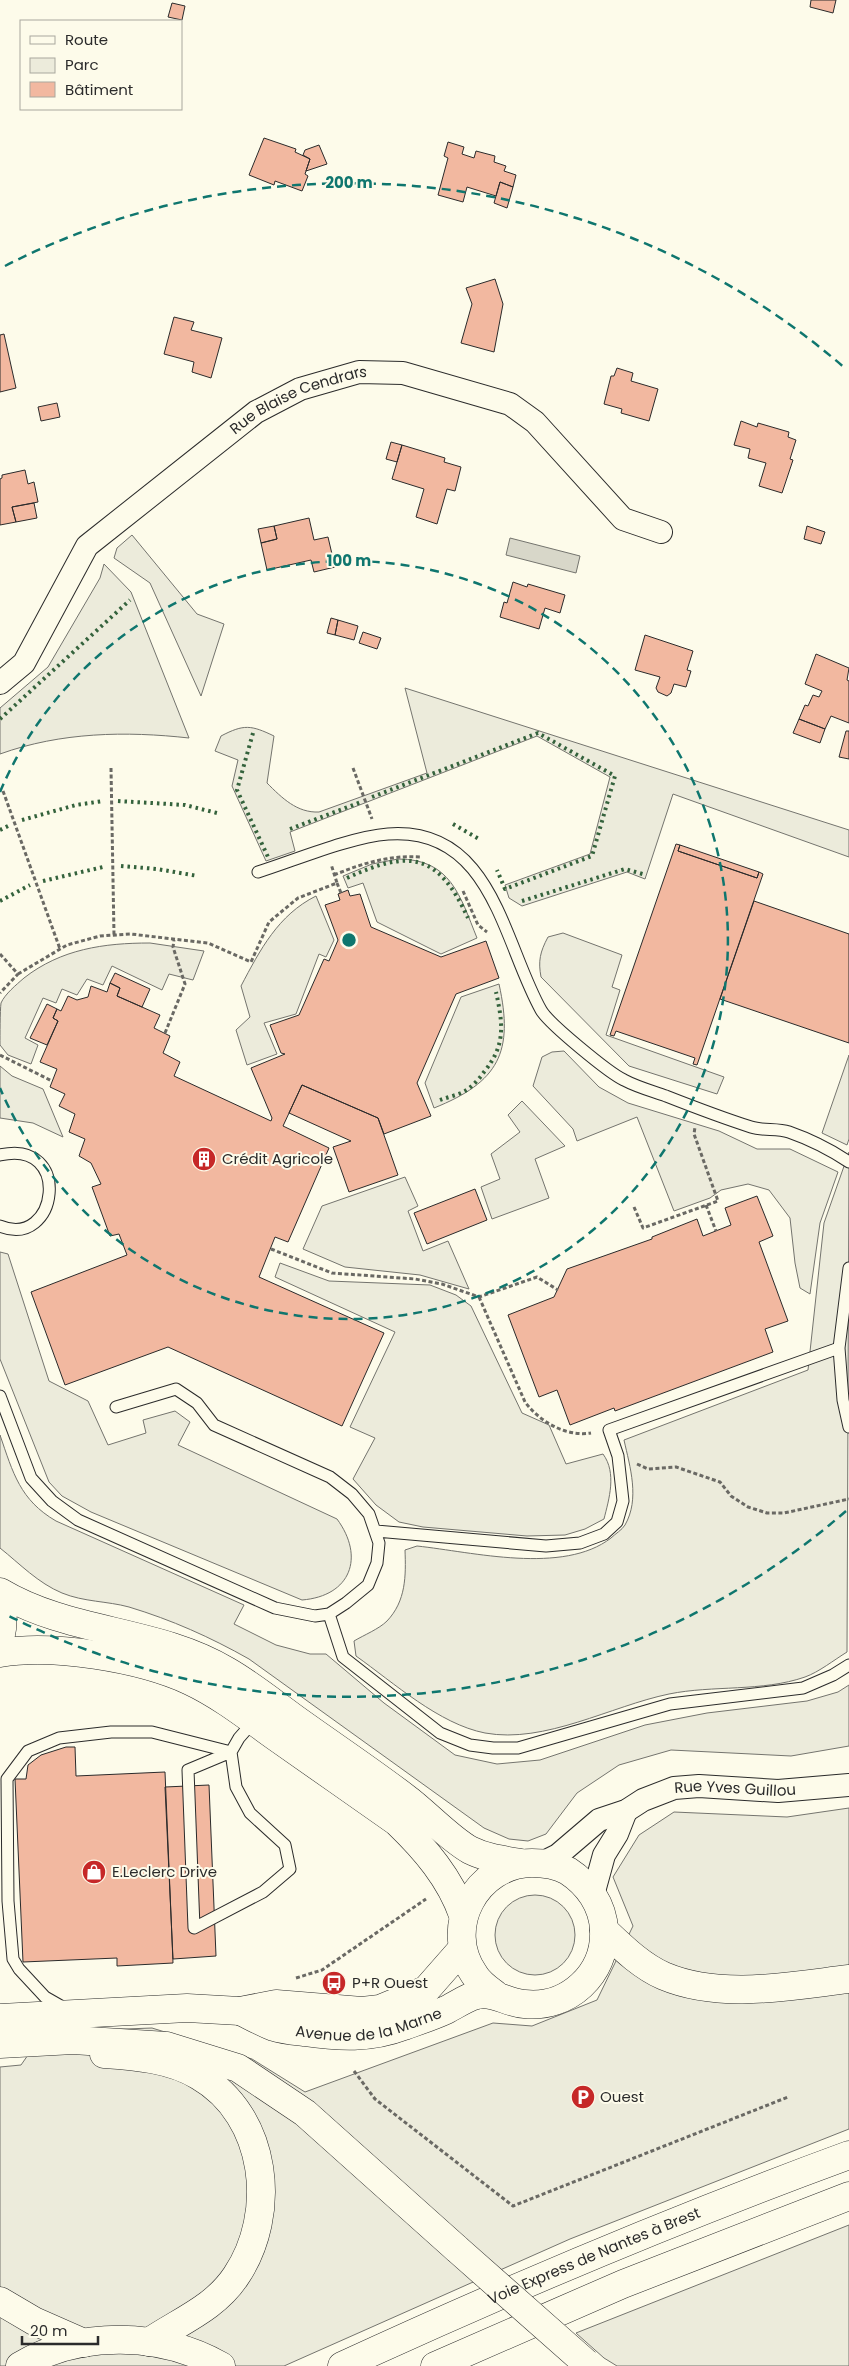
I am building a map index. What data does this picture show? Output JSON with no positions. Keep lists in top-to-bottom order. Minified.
{"streets":{"main road":["Avenue de la Marne","Voie Express de Nantes à Brest"],"street":["Rue Blaise Cendrars","Rue Yves Guillou"]},"crossings":[["Rue Yves Guillou","Avenue de la Marne"]],"places":{"building":["Crédit Agricole"],"shop":["E.Leclerc Drive"],"bus stop":["P+R Ouest"],"parking":["Ouest"]},"legend":["Route","Parc","Bâtiment"],"scale_bar":"20 m","rings":["200 m","100 m"]}
